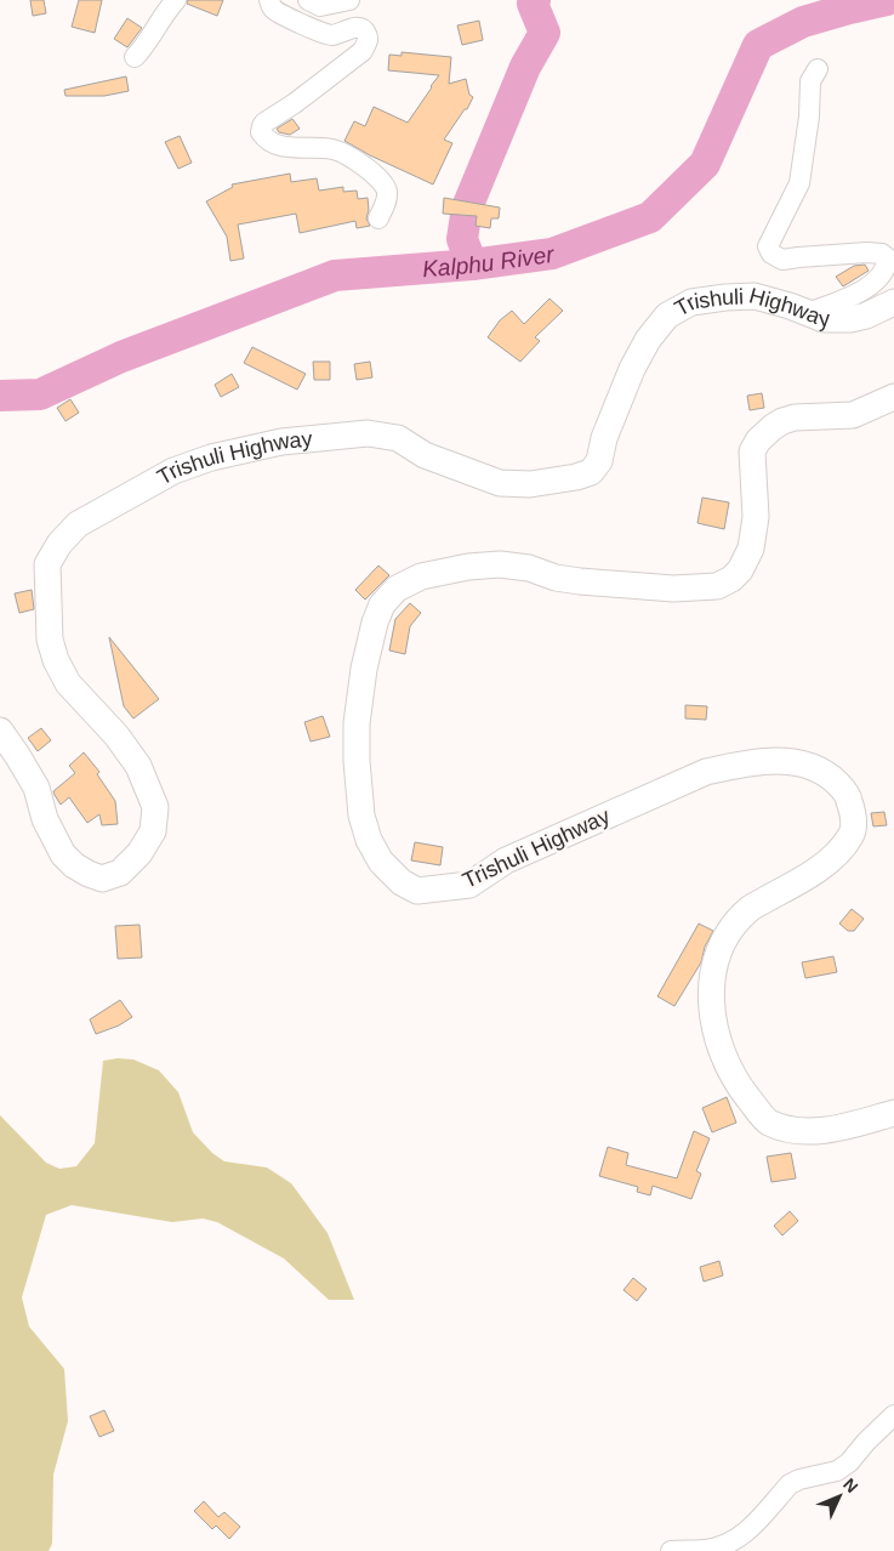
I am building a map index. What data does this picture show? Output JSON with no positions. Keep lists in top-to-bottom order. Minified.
{"streets":{"street":["Trishuli Highway"]},"water":["Kalphu River"],"north":"top right"}
